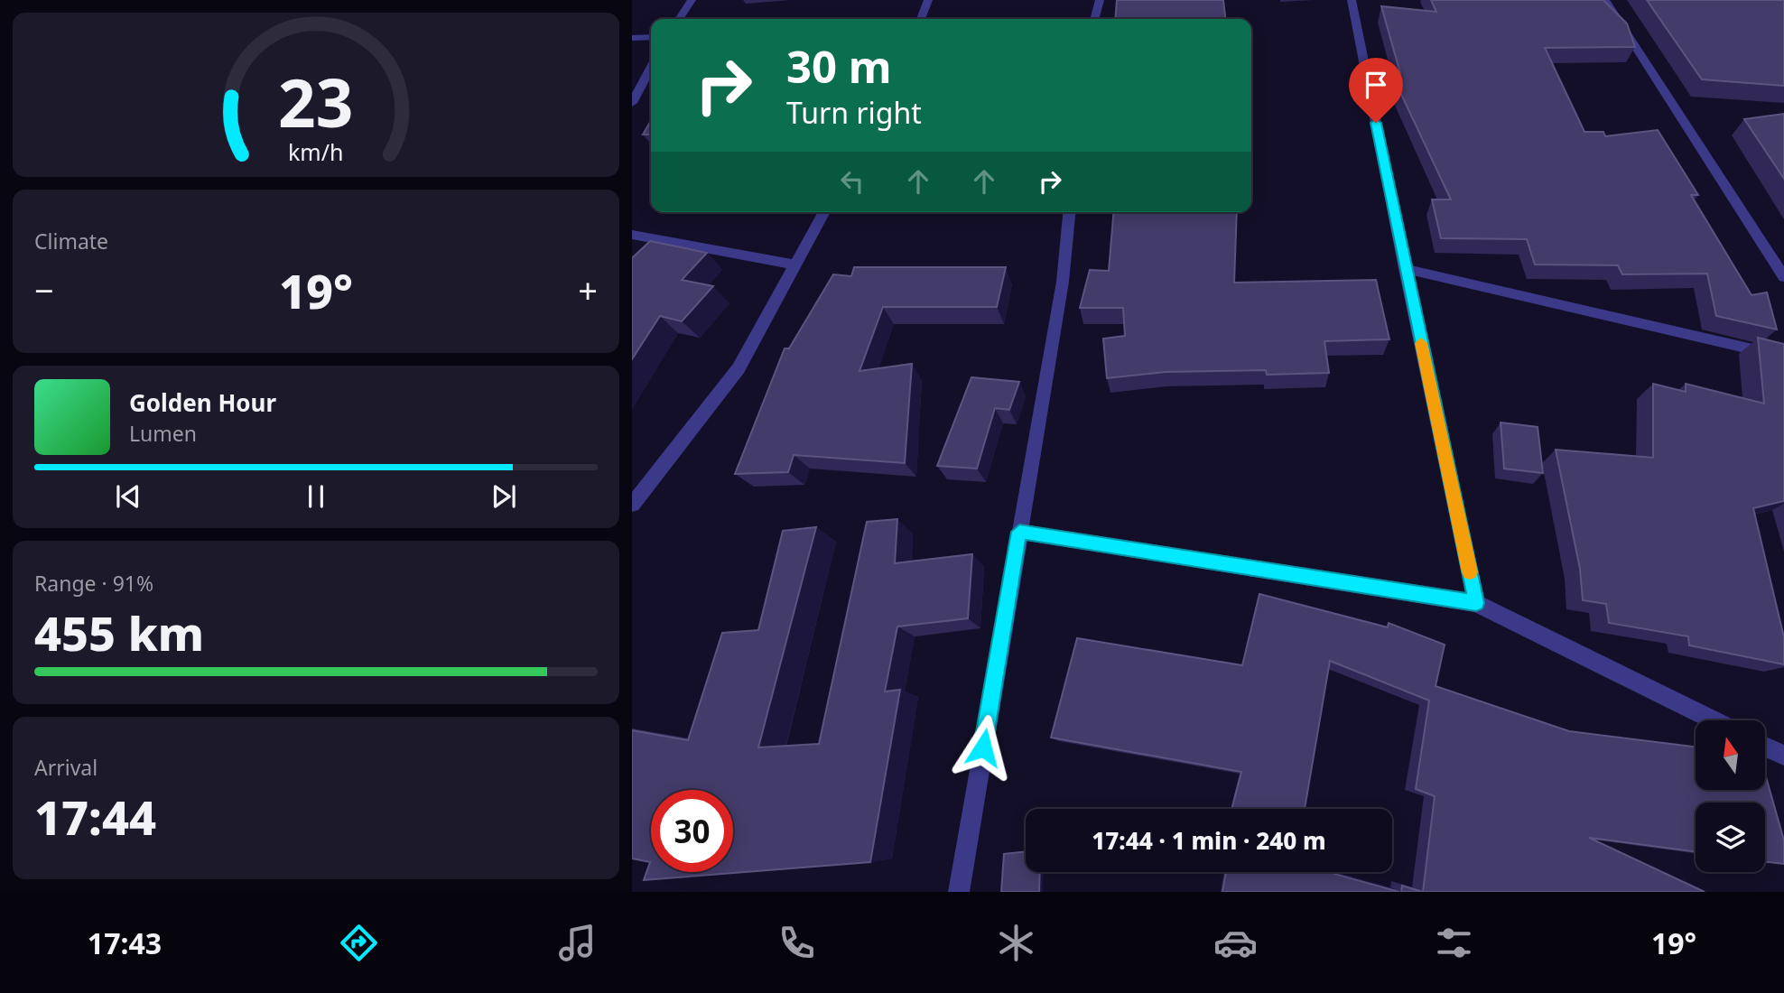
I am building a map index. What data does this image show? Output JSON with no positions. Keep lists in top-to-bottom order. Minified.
{"north":"top","page":{"turn":["30 m","Turn right"],"tile":["Climate",["Range · 91%","455 km"],["Arrival","17:44"]],"heat":["−","19°","+"],"song":["Golden Hour","Lumen"],"limit":"30","trip":"17:44 · 1 min · 240 m","tabs":["17:43","19°"],"gauge":["23","km/h"]}}
